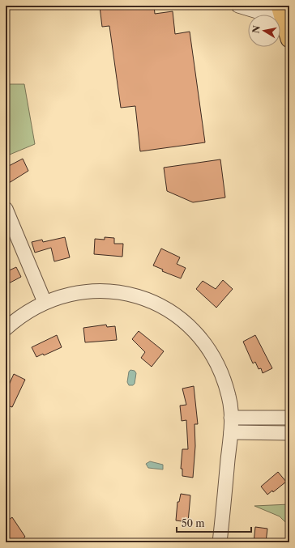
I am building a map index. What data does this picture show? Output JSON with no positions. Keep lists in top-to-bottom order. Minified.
{"scale_bar":"50 m","north":"left"}
